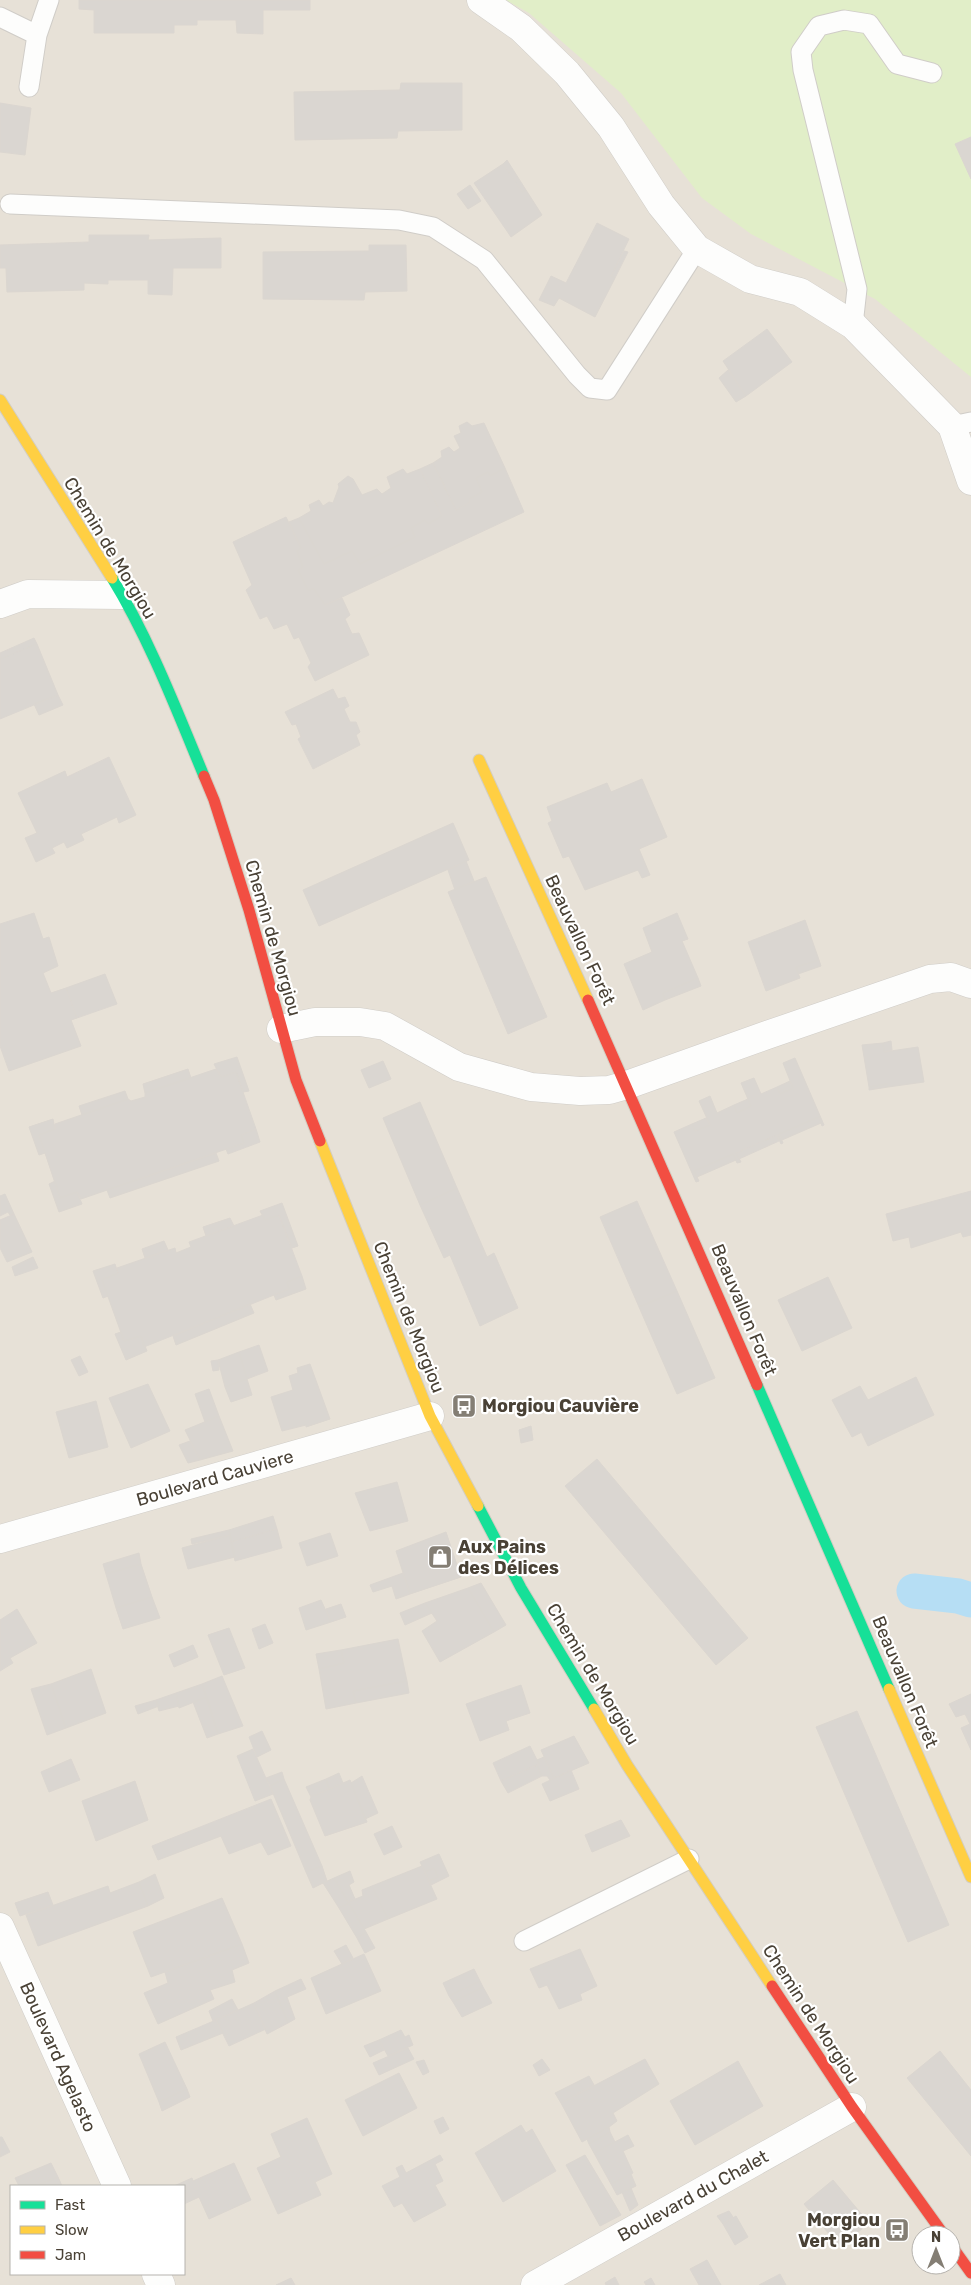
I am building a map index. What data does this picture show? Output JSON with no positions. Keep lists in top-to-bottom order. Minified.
{"streets":{"street":["Chemin de Morgiou","Beauvallon Forêt","Boulevard Cauviere","Boulevard Agelasto","Boulevard du Chalet"]},"crossings":[["Chemin de Morgiou","Boulevard Cauviere"],["Chemin de Morgiou","Boulevard du Chalet"]],"places":{"bus stop":["Morgiou Cauvière","Morgiou Vert Plan"],"shop":["Aux Pains des Délices"]},"legend":["Fast","Slow","Jam"],"north":"top"}
